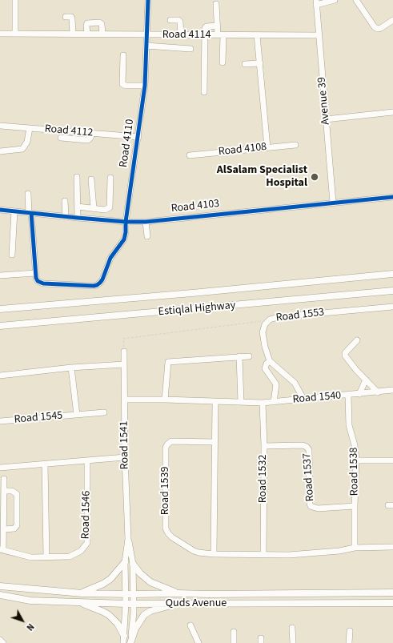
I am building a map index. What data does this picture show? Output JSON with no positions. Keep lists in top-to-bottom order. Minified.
{"streets":{"main road":["Estiqlal Highway","Quds Avenue"],"street":["Road 4114","Avenue 39","Road 4112","Road 4110","Road 4108","Road 4103","Road 1553","Road 1540","Road 1545","Road 1541","Road 1538","Road 1537","Road 1532","Road 1539","Road 1546"]},"crossings":[["Road 4114","Avenue 39"],["Road 4114","Road 4110"],["Avenue 39","Road 4103"],["Road 4112","Road 4110"],["Road 4110","Road 4103"],["Road 1540","Road 1541"],["Road 1540","Road 1538"],["Road 1540","Road 1532"],["Road 1541","Quds Avenue"],["Road 1538","Road 1537"],["Road 1538","Road 1539"],["Road 1537","Road 1532"],["Road 1532","Road 1539"]],"places":["AlSalam Specialist Hospital"],"north":"bottom right"}
